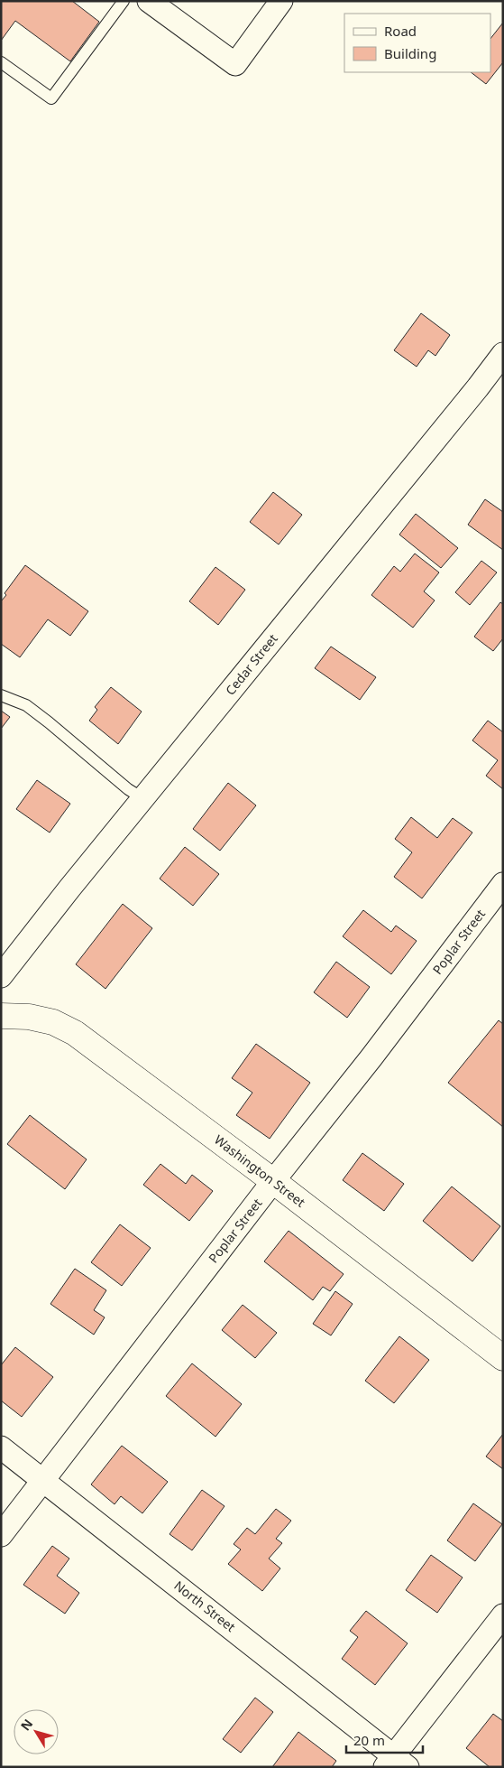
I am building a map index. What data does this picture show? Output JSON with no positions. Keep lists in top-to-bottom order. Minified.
{"streets":{"street":["Cedar Street","Poplar Street","Washington Street","North Street"]},"crossings":[["Poplar Street","Washington Street"],["Poplar Street","North Street"]],"legend":["Road","Building"],"scale_bar":"20 m","north":"top left"}
